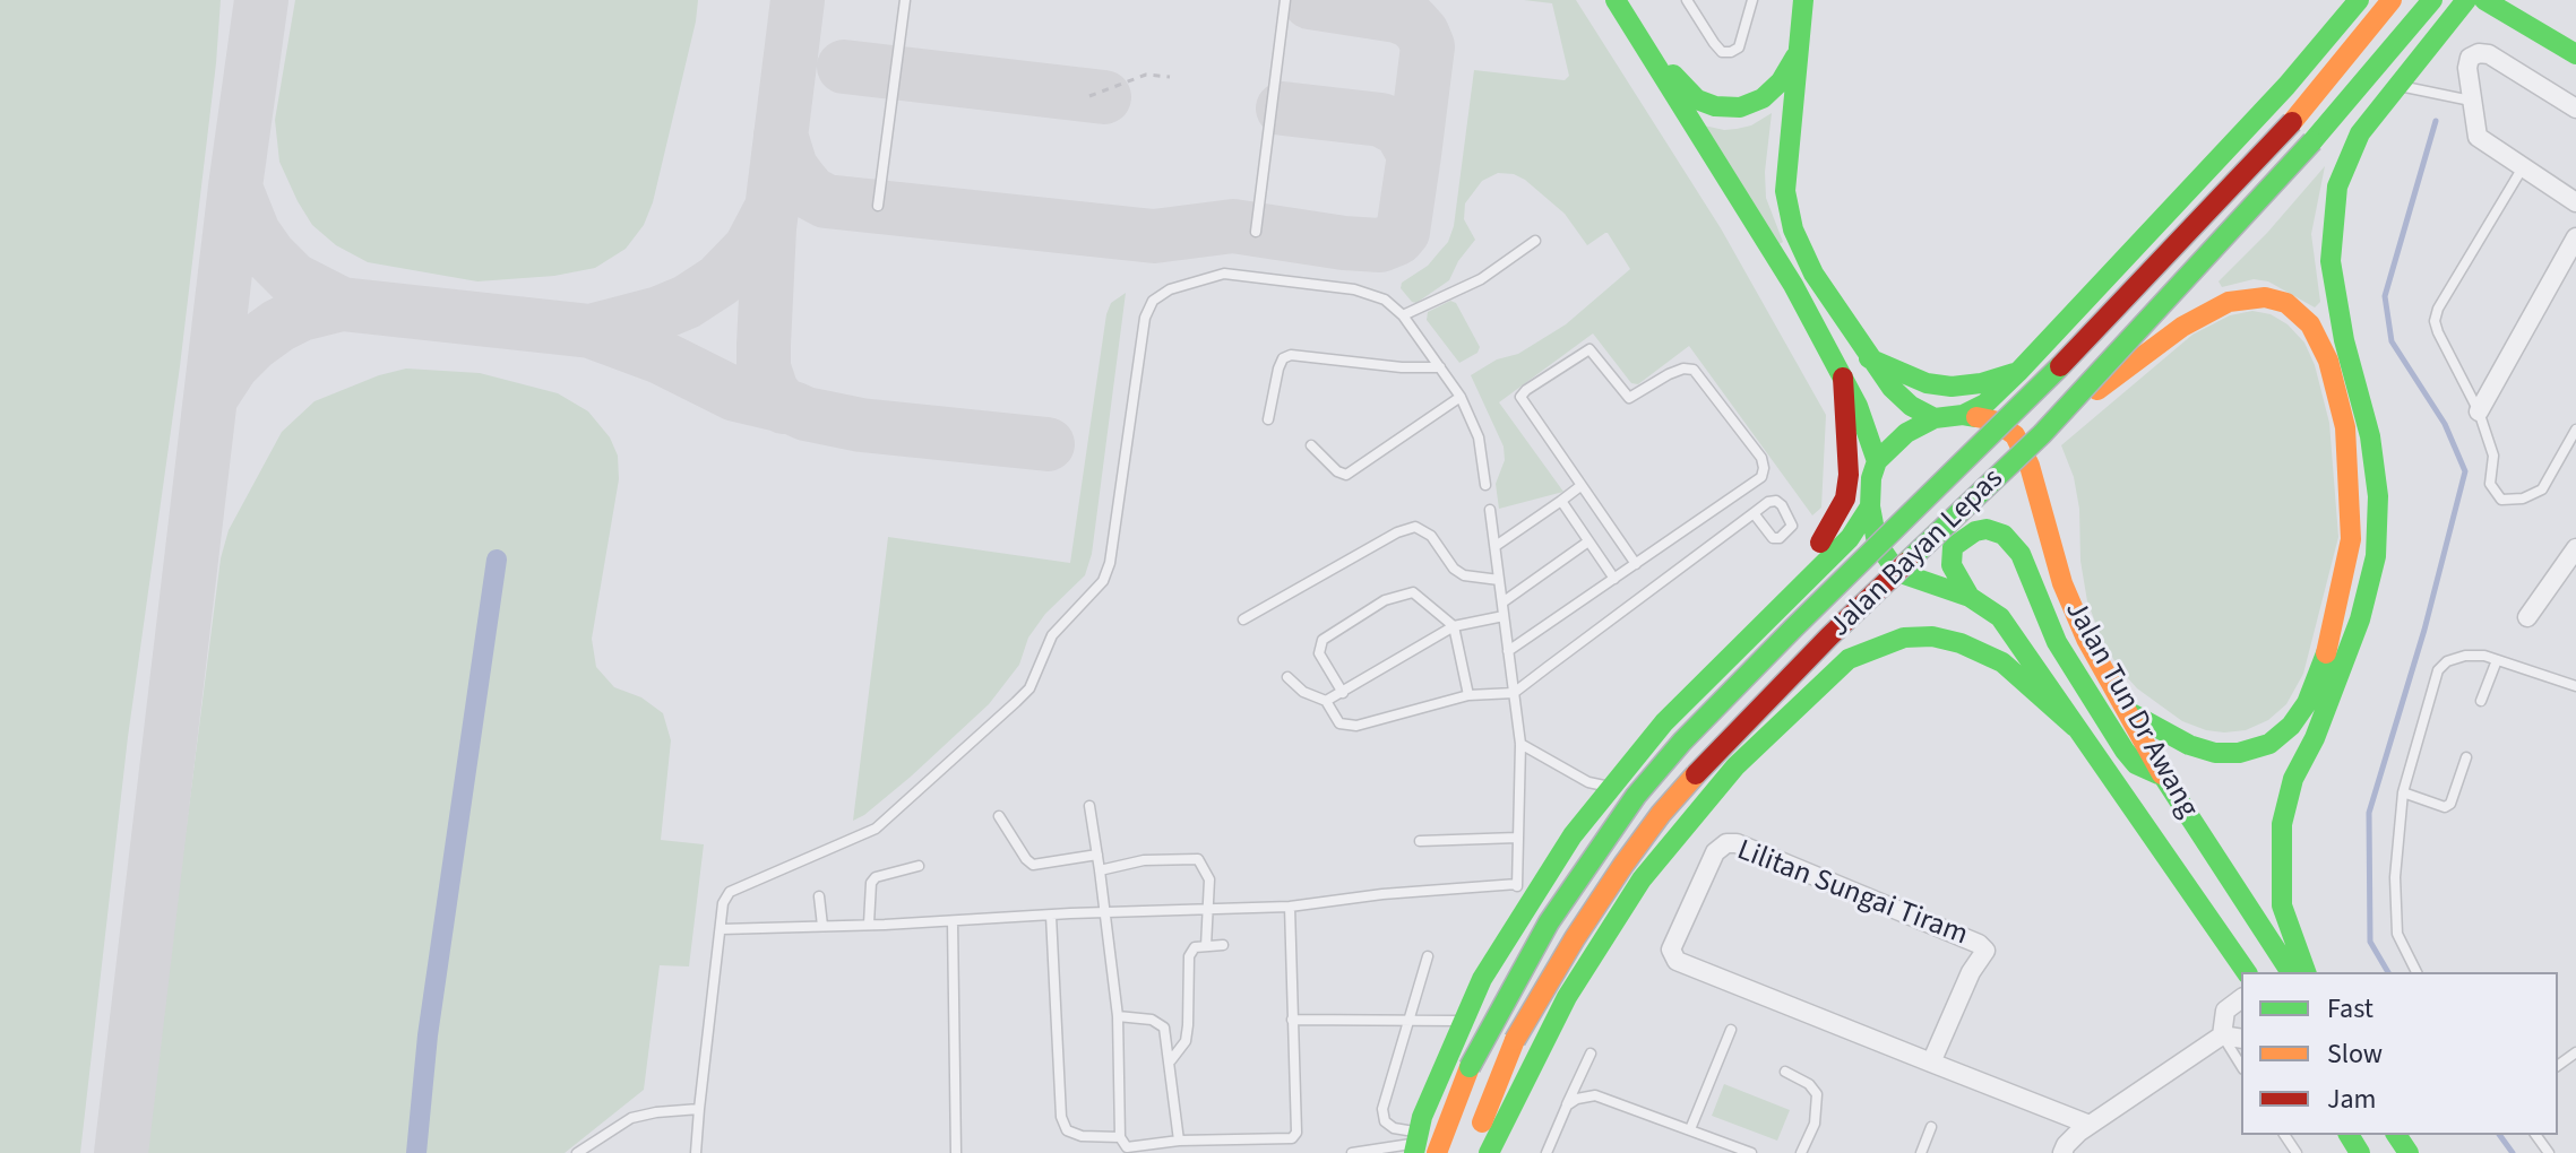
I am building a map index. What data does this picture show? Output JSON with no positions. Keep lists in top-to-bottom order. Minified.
{"streets":{"main road":["Jalan Bayan Lepas","Jalan Tun Dr Awang"],"street":["Lilitan Sungai Tiram"]},"legend":["Fast","Slow","Jam"]}
